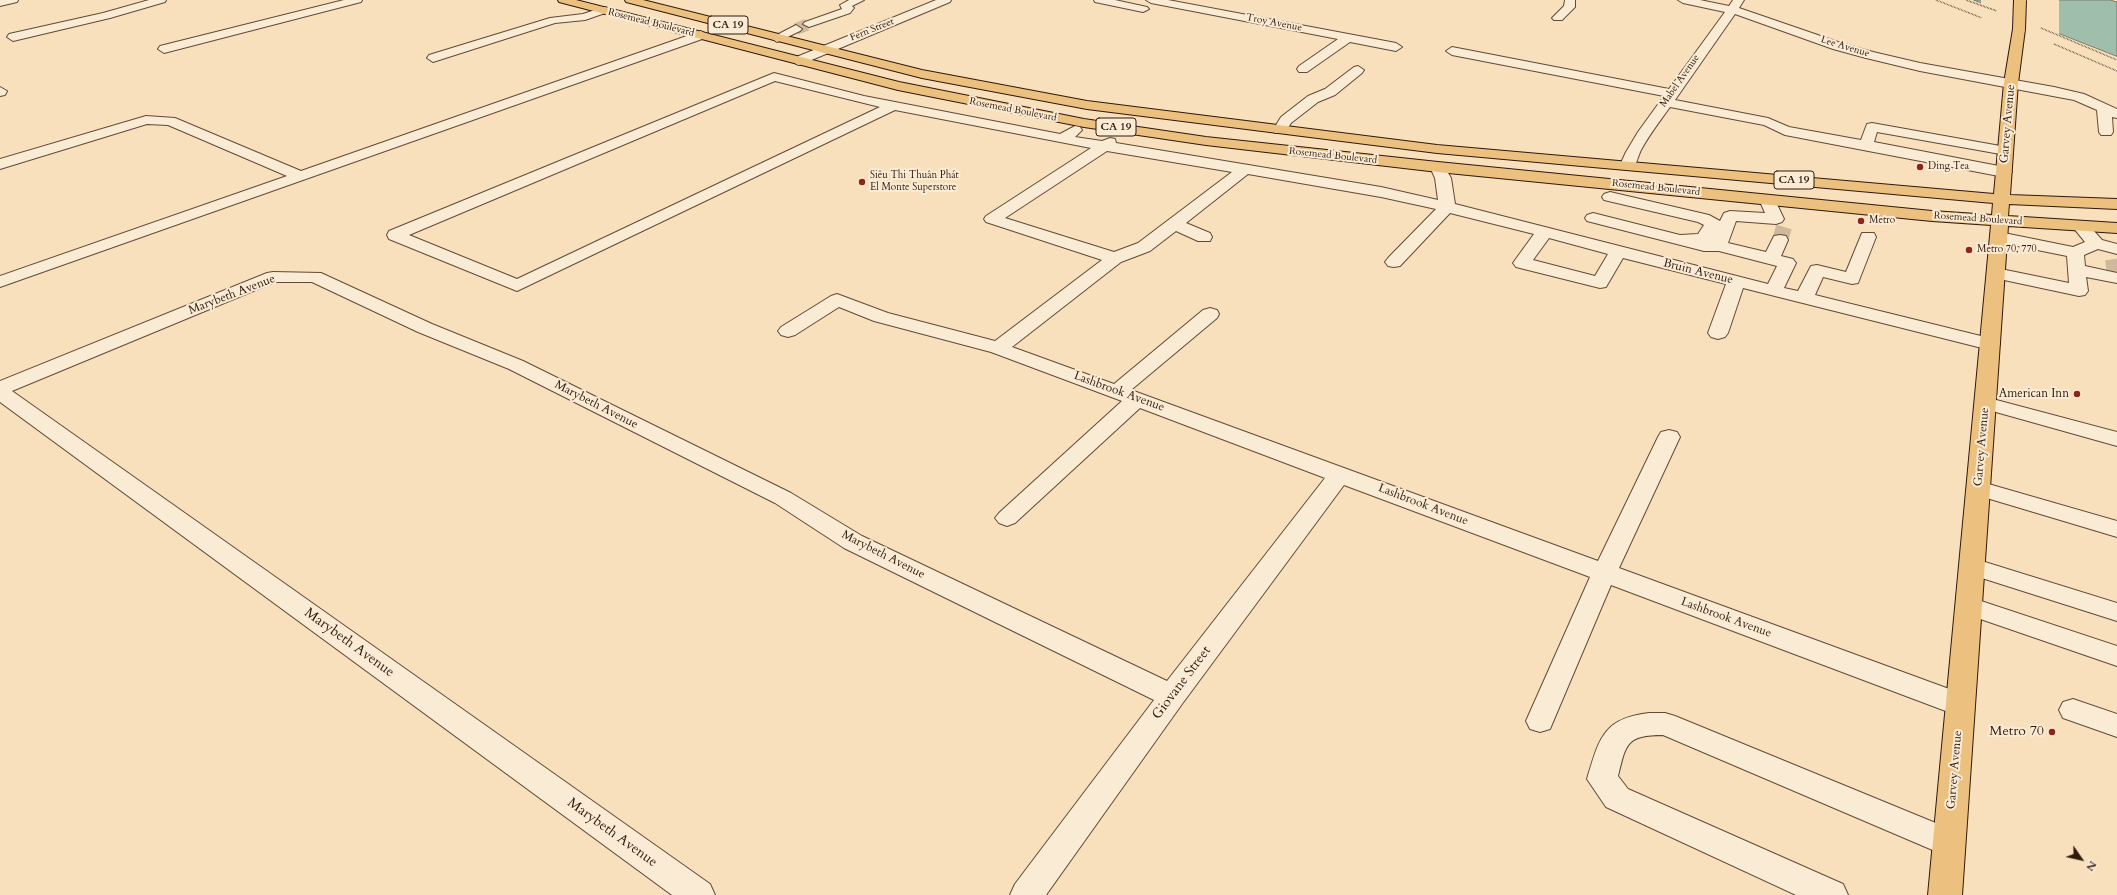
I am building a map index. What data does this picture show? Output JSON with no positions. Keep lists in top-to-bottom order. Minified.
{"streets":{"main road":["Rosemead Boulevard","CA 19","Garvey Avenue"],"street":["Troy Avenue","Fern Street","Lee Avenue","Mabel Avenue","Bruin Avenue","Marybeth Avenue","Lashbrook Avenue","Giovane Street"]},"crossings":[["Rosemead Boulevard","Fern Street"],["Rosemead Boulevard","Mabel Avenue"],["Rosemead Boulevard","Garvey Avenue"],["Lee Avenue","Mabel Avenue"],["Lee Avenue","Garvey Avenue"],["Garvey Avenue","Bruin Avenue"],["Garvey Avenue","Lashbrook Avenue"],["Marybeth Avenue","Giovane Street"],["Lashbrook Avenue","Giovane Street"]],"places":["Ding Tea","Siêu Thi Thuân Phát El Monte Superstore","Metro","Metro 70, 770","American Inn","Metro 70"],"north":"bottom right"}
